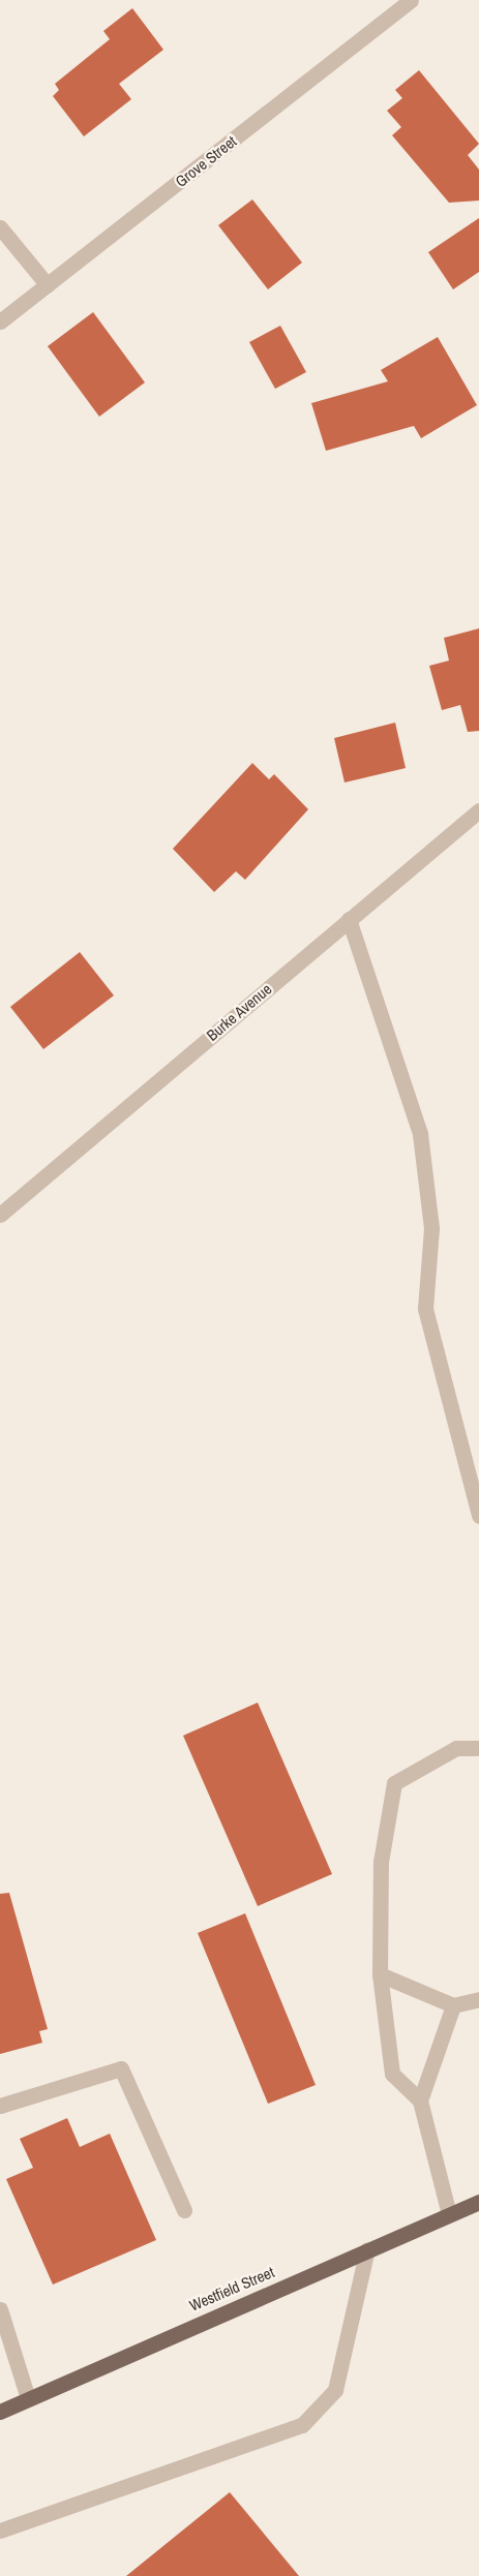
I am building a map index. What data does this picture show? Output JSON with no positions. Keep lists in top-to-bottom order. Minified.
{"streets":{"main road":["Westfield Street"],"street":["Grove Street","Burke Avenue"]}}
